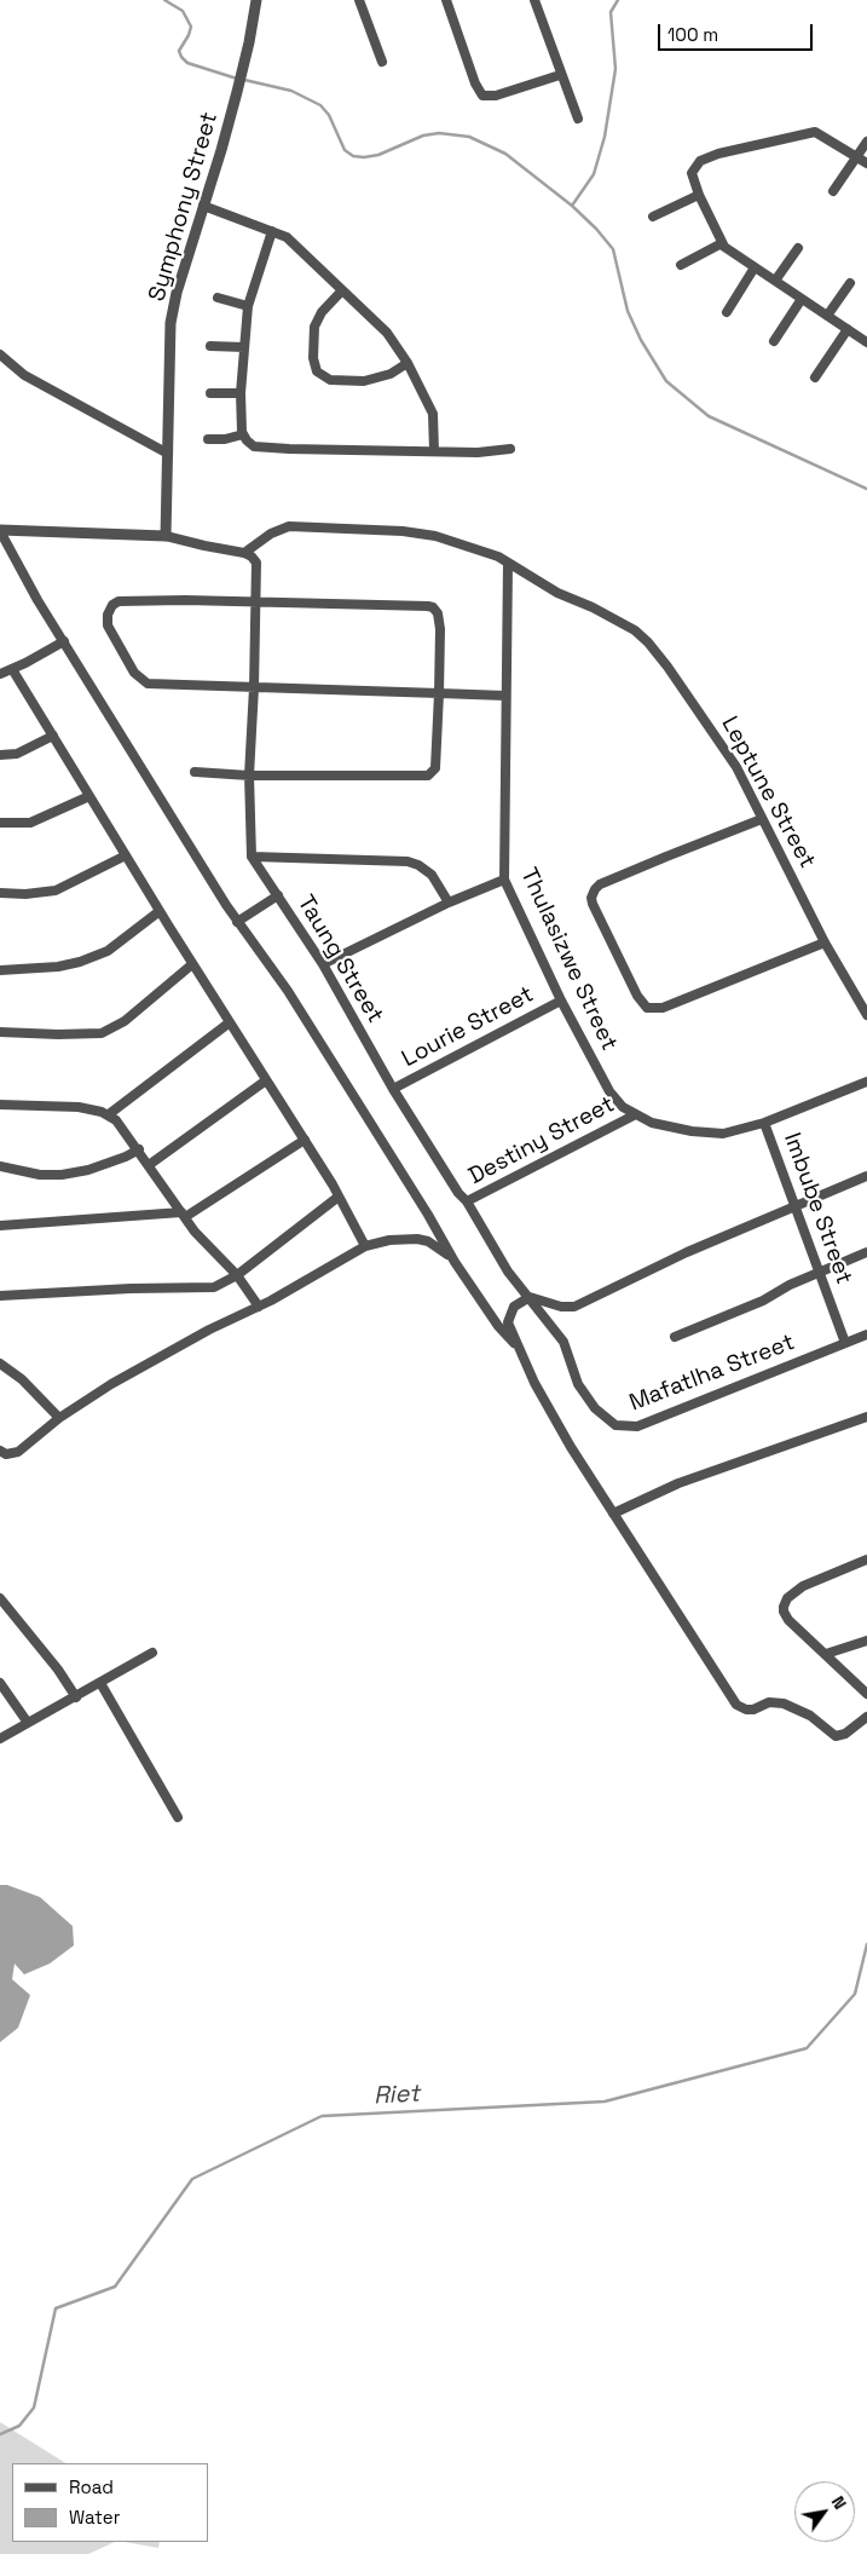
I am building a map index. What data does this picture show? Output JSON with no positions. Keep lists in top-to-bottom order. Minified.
{"streets":{"street":["Symphony Street","Leptune Street","Taung Street","Thulasizwe Street","Lourie Street","Destiny Street","Imbube Street","Mafatlha Street"]},"crossings":[["Leptune Street","Thulasizwe Street"],["Taung Street","Lourie Street"],["Taung Street","Destiny Street"],["Taung Street","Mafatlha Street"],["Thulasizwe Street","Lourie Street"],["Thulasizwe Street","Destiny Street"],["Thulasizwe Street","Imbube Street"],["Imbube Street","Mafatlha Street"]],"water":["Riet"],"legend":["Road","Water"],"scale_bar":"100 m","north":"top right"}
